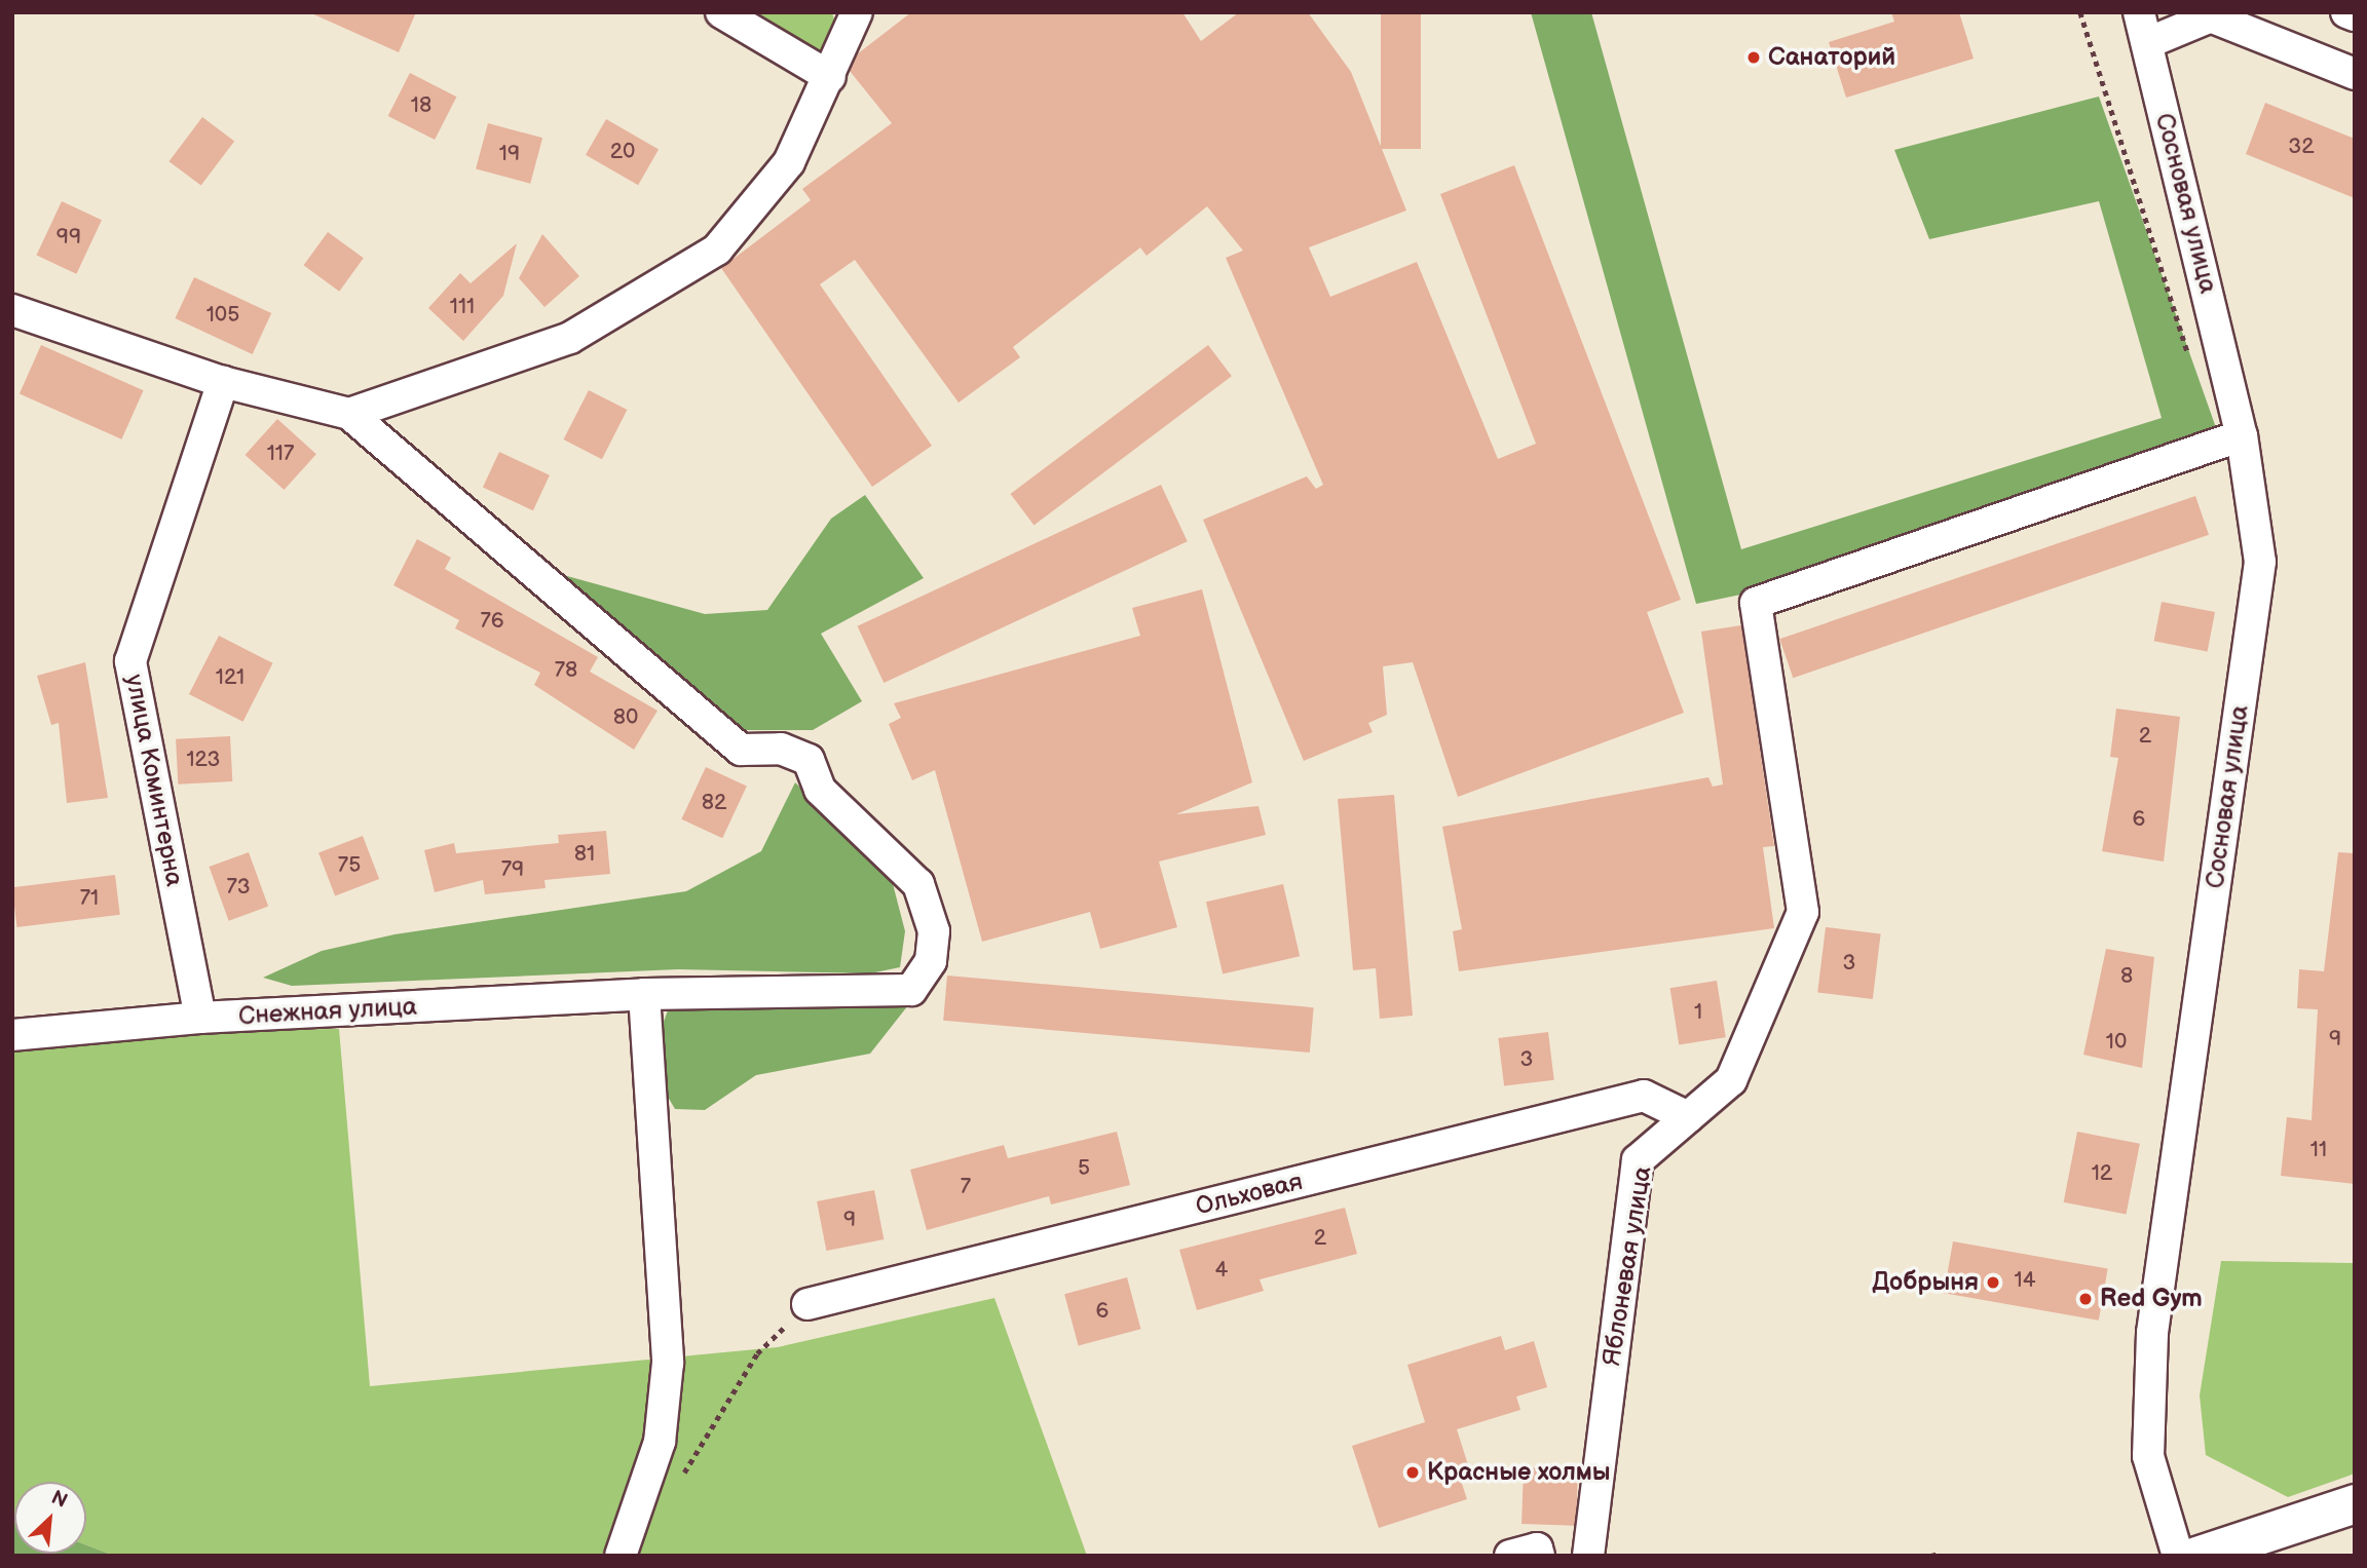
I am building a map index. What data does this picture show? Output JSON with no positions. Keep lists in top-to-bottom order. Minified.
{"streets":{"street":["Сосновая улица","улица Коминтерна","Снежная улица","Ольховая","Яблоневая улица"]},"crossings":[["Сосновая улица","Яблоневая улица"],["улица Коминтерна","Снежная улица"],["Ольховая","Яблоневая улица"]],"places":["Санаторий","Добрыня","Red Gym","Красные холмы"],"house_numbers":["18","32","20","19","99","111","105","117","76","78","121","80","2","123","82","6","81","75","79","73","71","3","8","1","9","10","3","11","5","12","7","9","2","4","14","6"],"north":"top right"}
